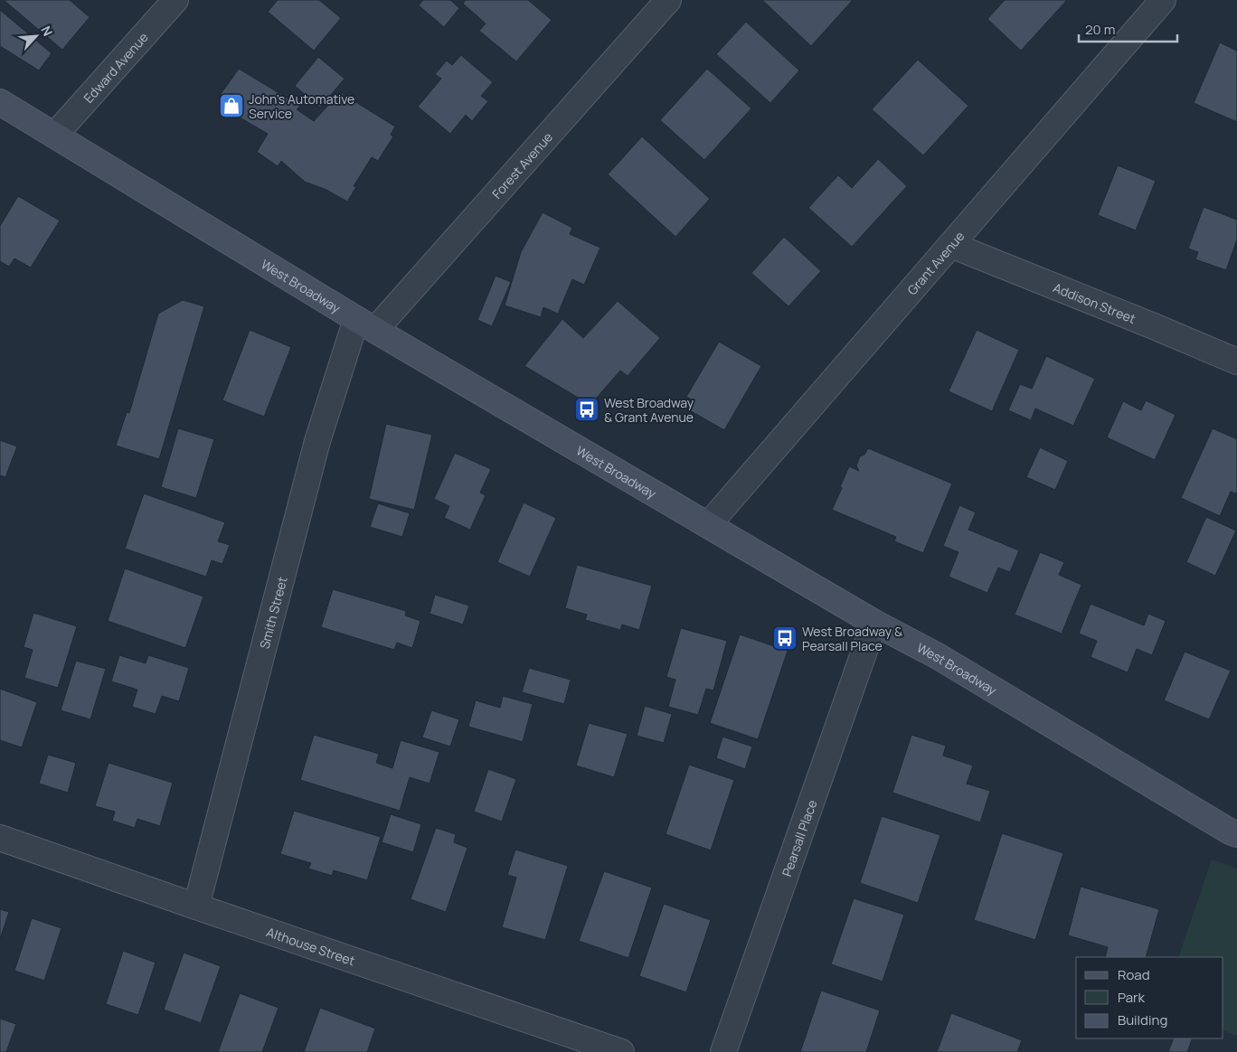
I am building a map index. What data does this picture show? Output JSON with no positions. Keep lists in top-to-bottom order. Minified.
{"streets":{"main road":["West Broadway"],"street":["Edward Avenue","Forest Avenue","Grant Avenue","Addison Street","Smith Street","Pearsall Place","Althouse Street"]},"crossings":[["Edward Avenue","West Broadway"],["Forest Avenue","West Broadway"],["Forest Avenue","Smith Street"],["Grant Avenue","West Broadway"],["Grant Avenue","Addison Street"],["West Broadway","Smith Street"],["West Broadway","Pearsall Place"],["Smith Street","Althouse Street"]],"places":{"shop":["John's Automative Service"],"bus stop":["West Broadway & Grant Avenue","West Broadway & Pearsall Place"]},"legend":["Road","Park","Building"],"scale_bar":"20 m","north":"top right"}
